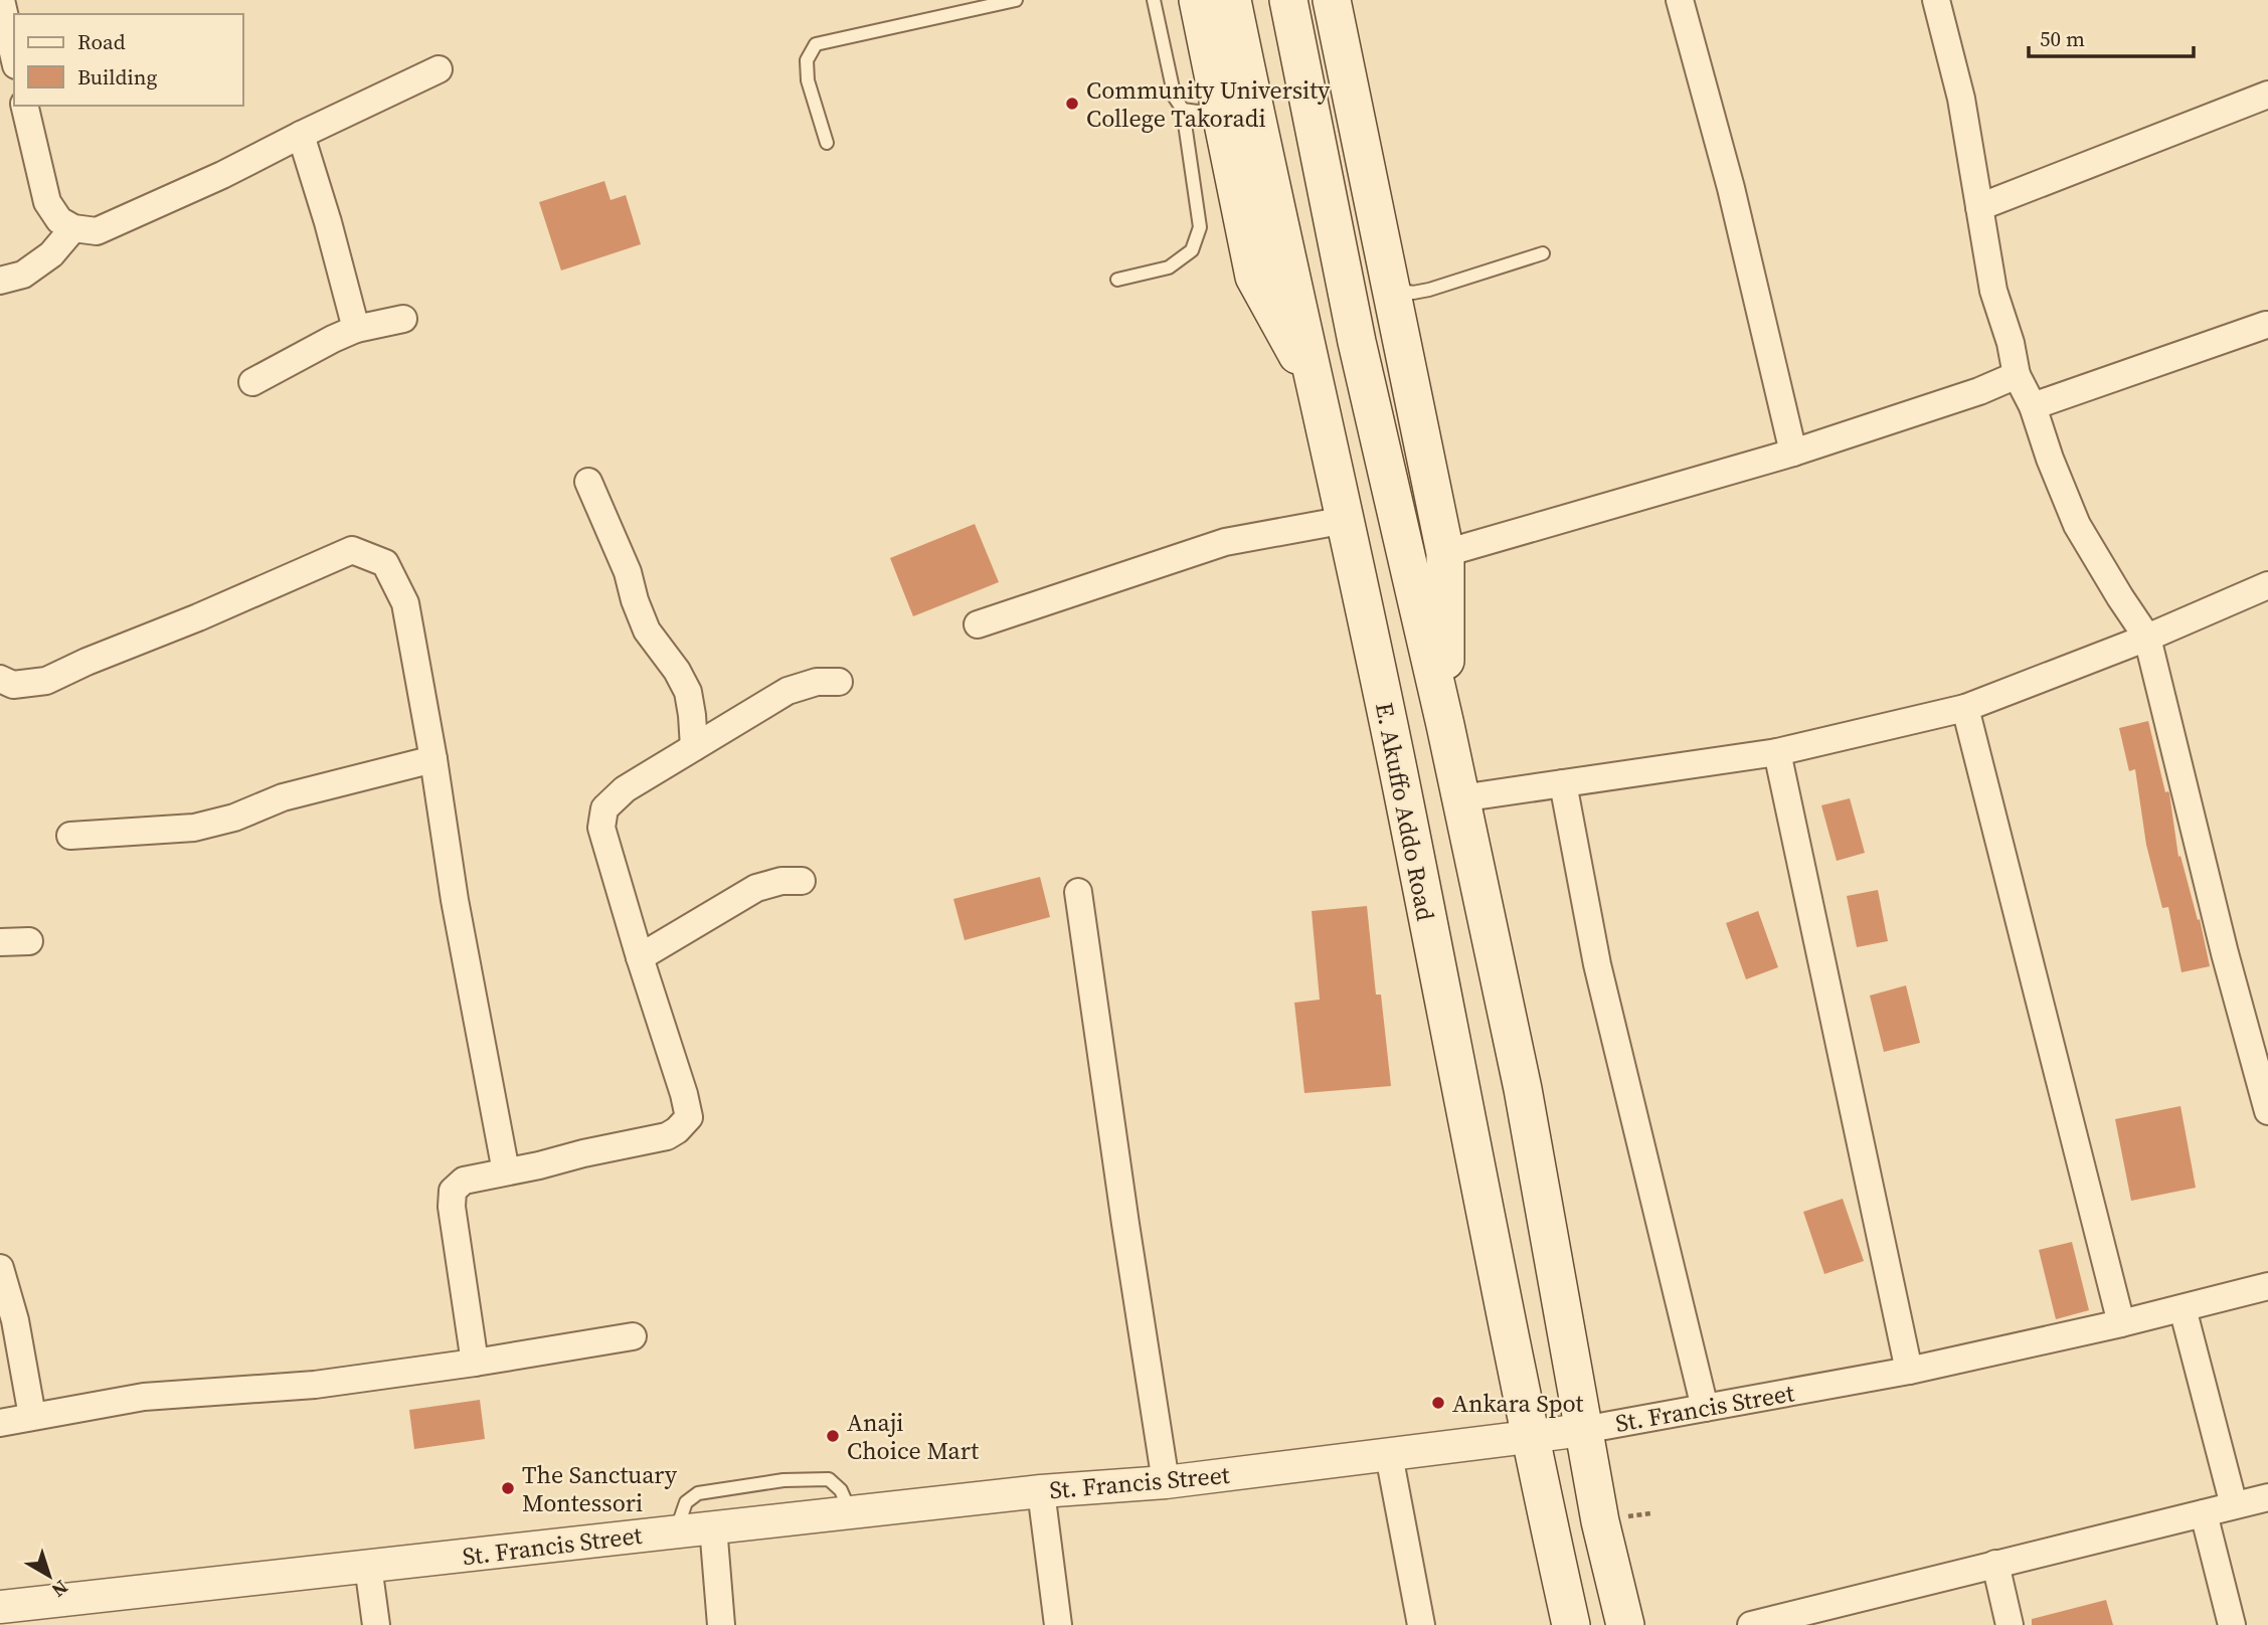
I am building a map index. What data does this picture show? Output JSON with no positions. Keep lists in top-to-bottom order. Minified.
{"streets":{"main road":["E. Akuffo Addo Road"],"street":["St. Francis Street"]},"crossings":[["E. Akuffo Addo Road","St. Francis Street"]],"places":["Community University College Takoradi","Ankara Spot","Anaji Choice Mart","The Sanctuary Montessori"],"legend":["Road","Building"],"scale_bar":"50 m","north":"bottom right"}
